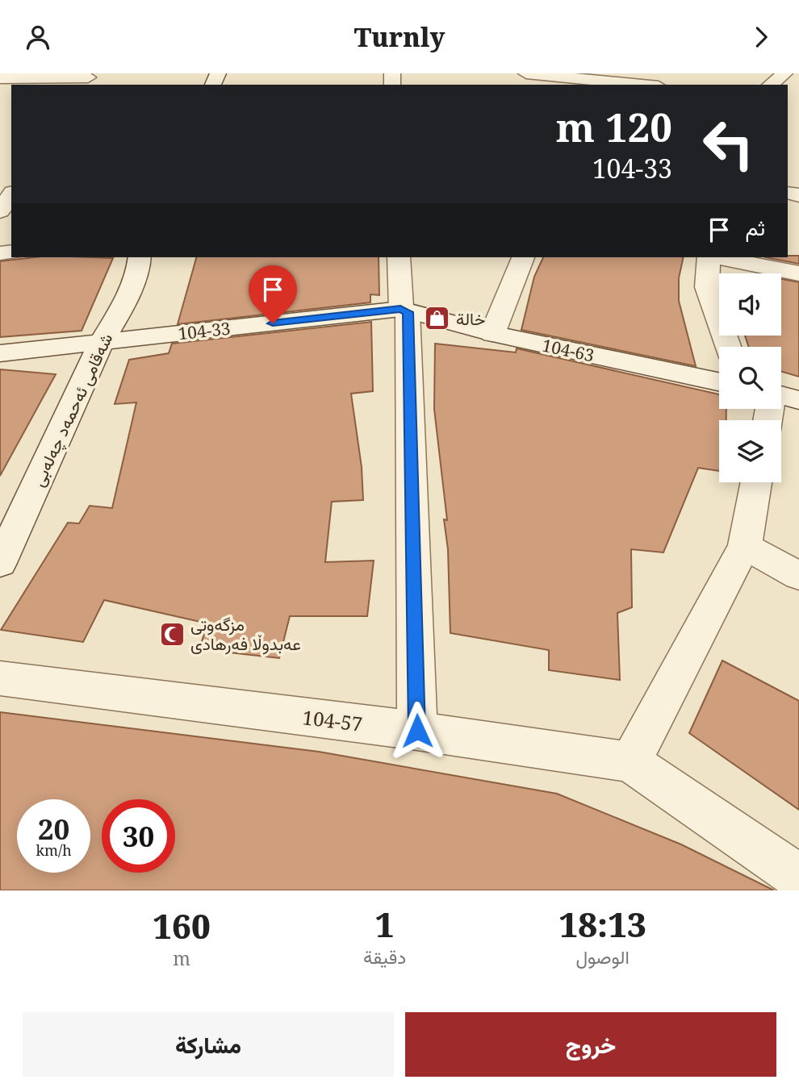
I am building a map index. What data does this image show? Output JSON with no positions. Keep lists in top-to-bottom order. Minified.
{"streets":{"street":["104-33","104-63","شەقامی ئەحمەد چەلەبی","104-57"]},"crossings":[["104-33","104-63"],["104-33","شەقامی ئەحمەد چەلەبی"]],"places":{"shop":["خالة"],"mosque":["مزگەوتی عەبدوڵا فەرهادی"]},"page":{"header":"Turnly","turn":["120 m","104-33"],"then":"ثم","speed":"20 km/h","limit":"30","eta":["18:13","الوصول","1","دقيقة","160","m"],"buttons":["خروج","مشاركة"]}}
